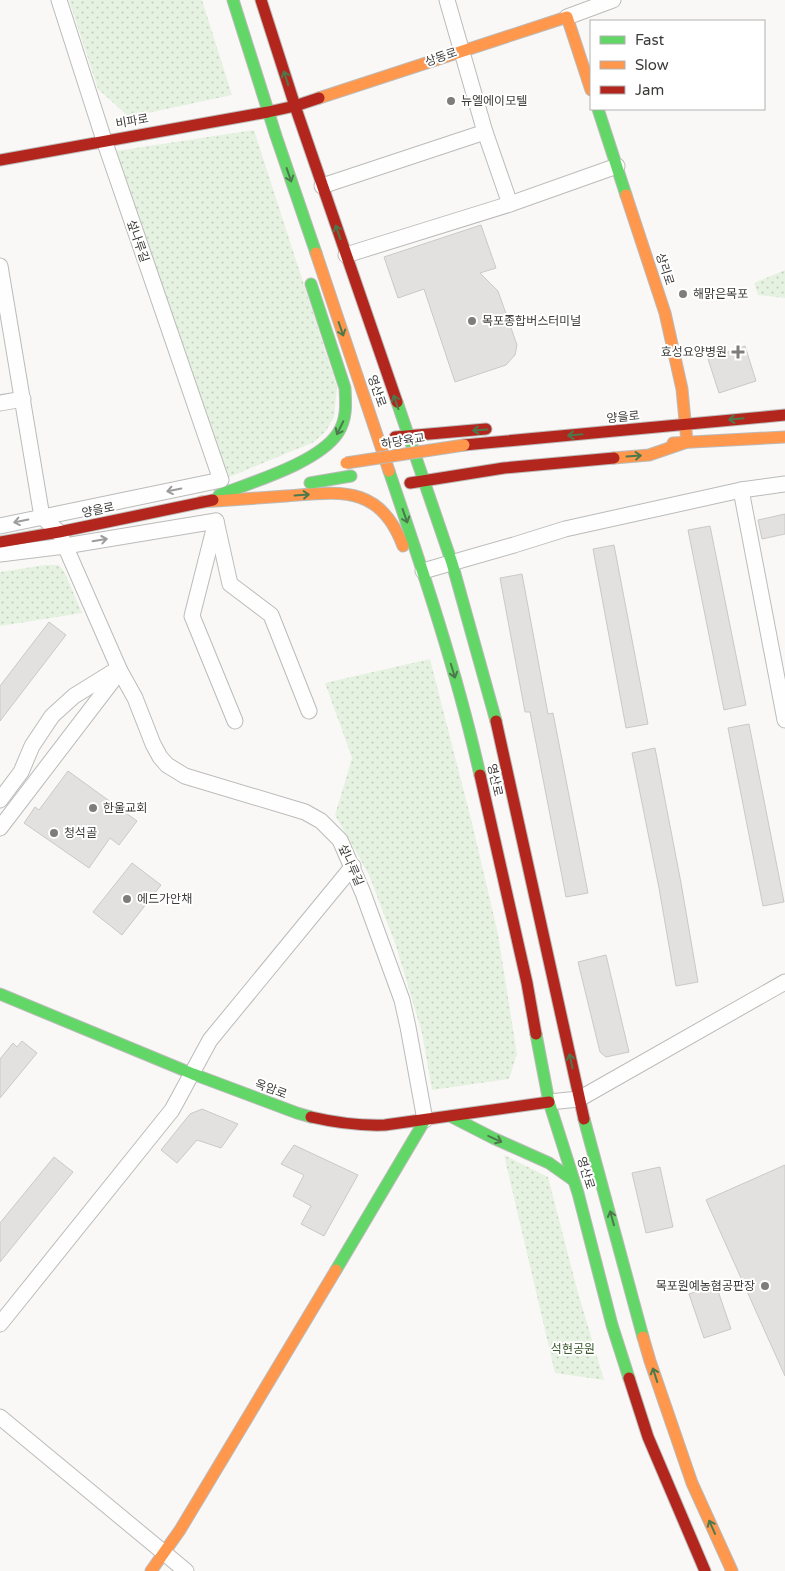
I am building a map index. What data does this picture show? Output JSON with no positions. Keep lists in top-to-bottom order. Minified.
{"streets":{"street":["상동로","비파로","섶나루길","상리로","영산로","양을로","하당육교","옥암로"]},"crossings":[["상동로","비파로"],["상동로","영산로"],["비파로","섶나루길"],["비파로","영산로"],["섶나루길","양을로"],["섶나루길","옥암로"],["상리로","양을로"],["영산로","옥암로"],["양을로","하당육교"]],"parks":["석현공원"],"places":{"other":["뉴엘에이모텔","해맑은목포","목포종합버스터미널","한울교회","청석골","에드가안채","목포원예농협공판장"],"health":["효성요양병원"]},"legend":["Fast","Slow","Jam"]}
